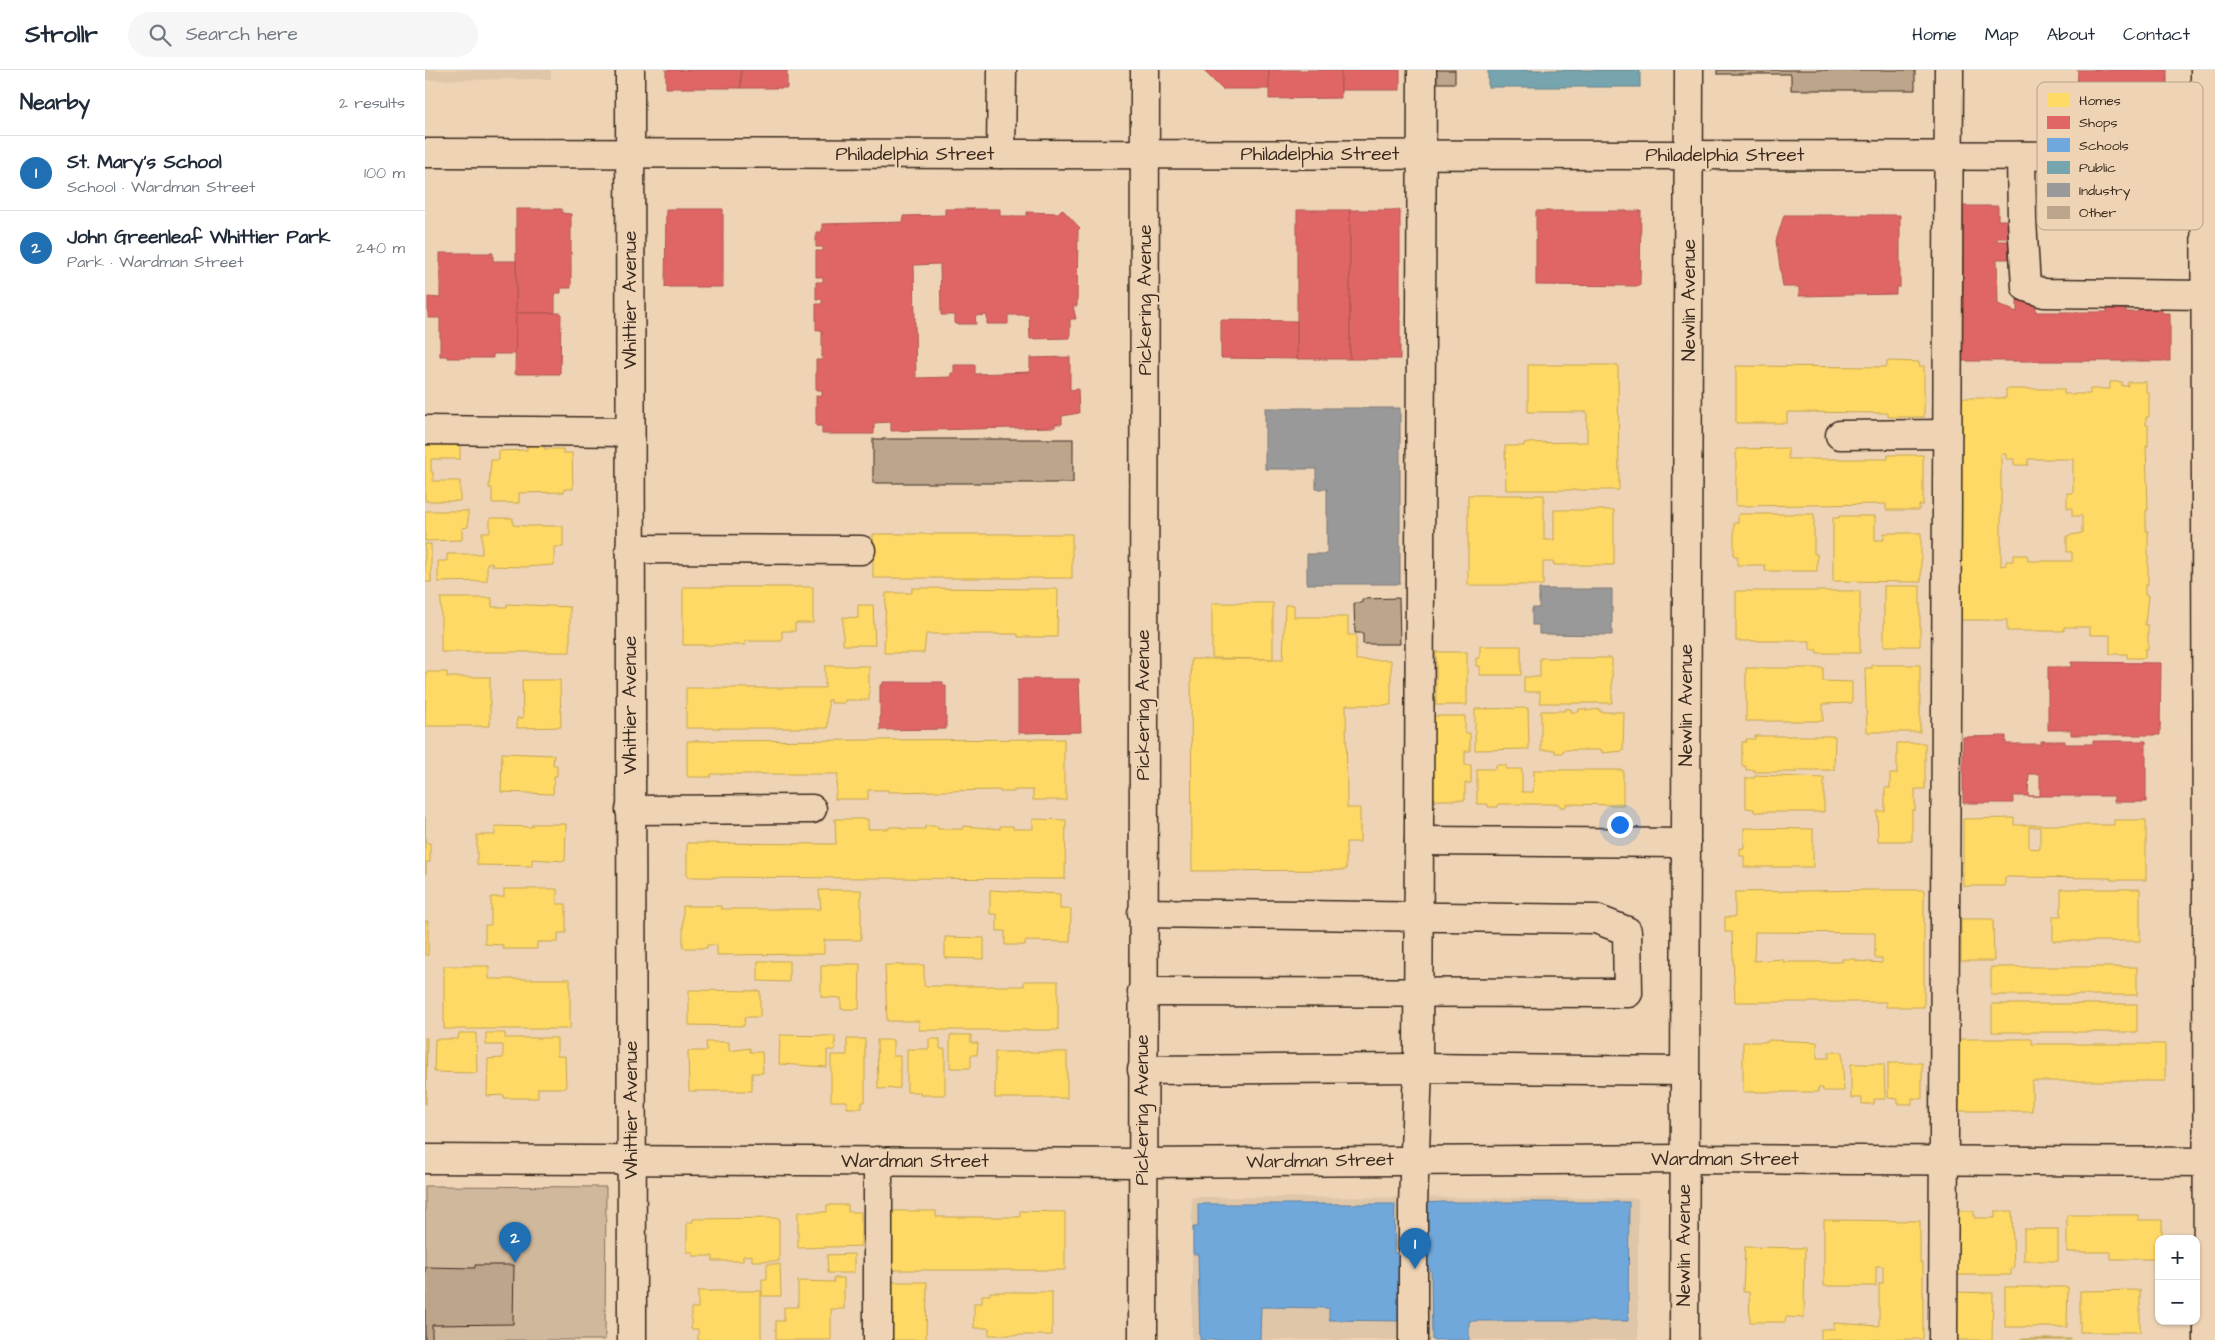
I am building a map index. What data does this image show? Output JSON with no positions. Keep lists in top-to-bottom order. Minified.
{"streets":{"street":["Philadelphia Street","Whittier Avenue","Pickering Avenue","Newlin Avenue","Wardman Street"]},"crossings":[["Philadelphia Street","Whittier Avenue"],["Philadelphia Street","Pickering Avenue"],["Philadelphia Street","Newlin Avenue"],["Whittier Avenue","Wardman Street"],["Pickering Avenue","Wardman Street"],["Newlin Avenue","Wardman Street"]],"legend":["Homes","Shops","Schools","Public","Industry","Other"],"page":{"header":"Strollr","search":"Search here","nav":["Home","Map","About","Contact"],"heading":["Nearby","2 results"],"list":[{"mark":"1","name":"St. Mary's School","note":"School · Wardman Street","value":"100 m"},{"mark":"2","name":"John Greenleaf Whittier Park","note":"Park · Wardman Street","value":"240 m"}],"pins":["2","1"],"map_buttons":["+","−"]}}
